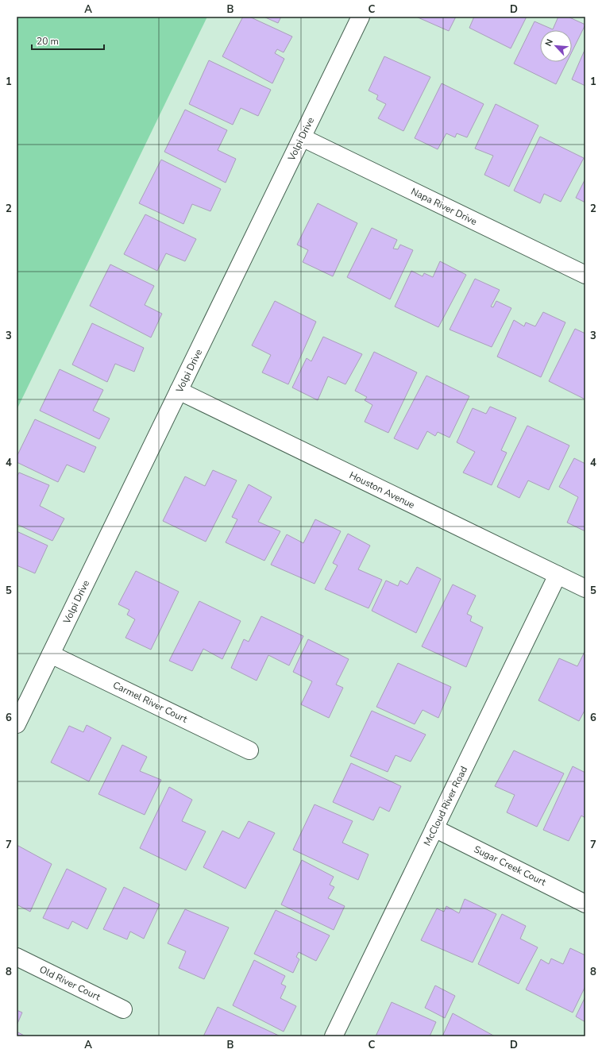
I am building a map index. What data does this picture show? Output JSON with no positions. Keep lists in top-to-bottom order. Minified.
{"streets":{"street":["Volpi Drive","Napa River Drive","Houston Avenue","Carmel River Court","McCloud River Road","Sugar Creek Court","Old River Court"]},"crossings":[["Volpi Drive","Napa River Drive"],["Volpi Drive","Houston Avenue"],["Volpi Drive","Carmel River Court"],["Houston Avenue","McCloud River Road"],["McCloud River Road","Sugar Creek Court"]],"scale_bar":"20 m","north":"top left","grid":{"columns":["A","B","C","D"],"rows":["1","2","3","4","5","6","7","8"]}}
